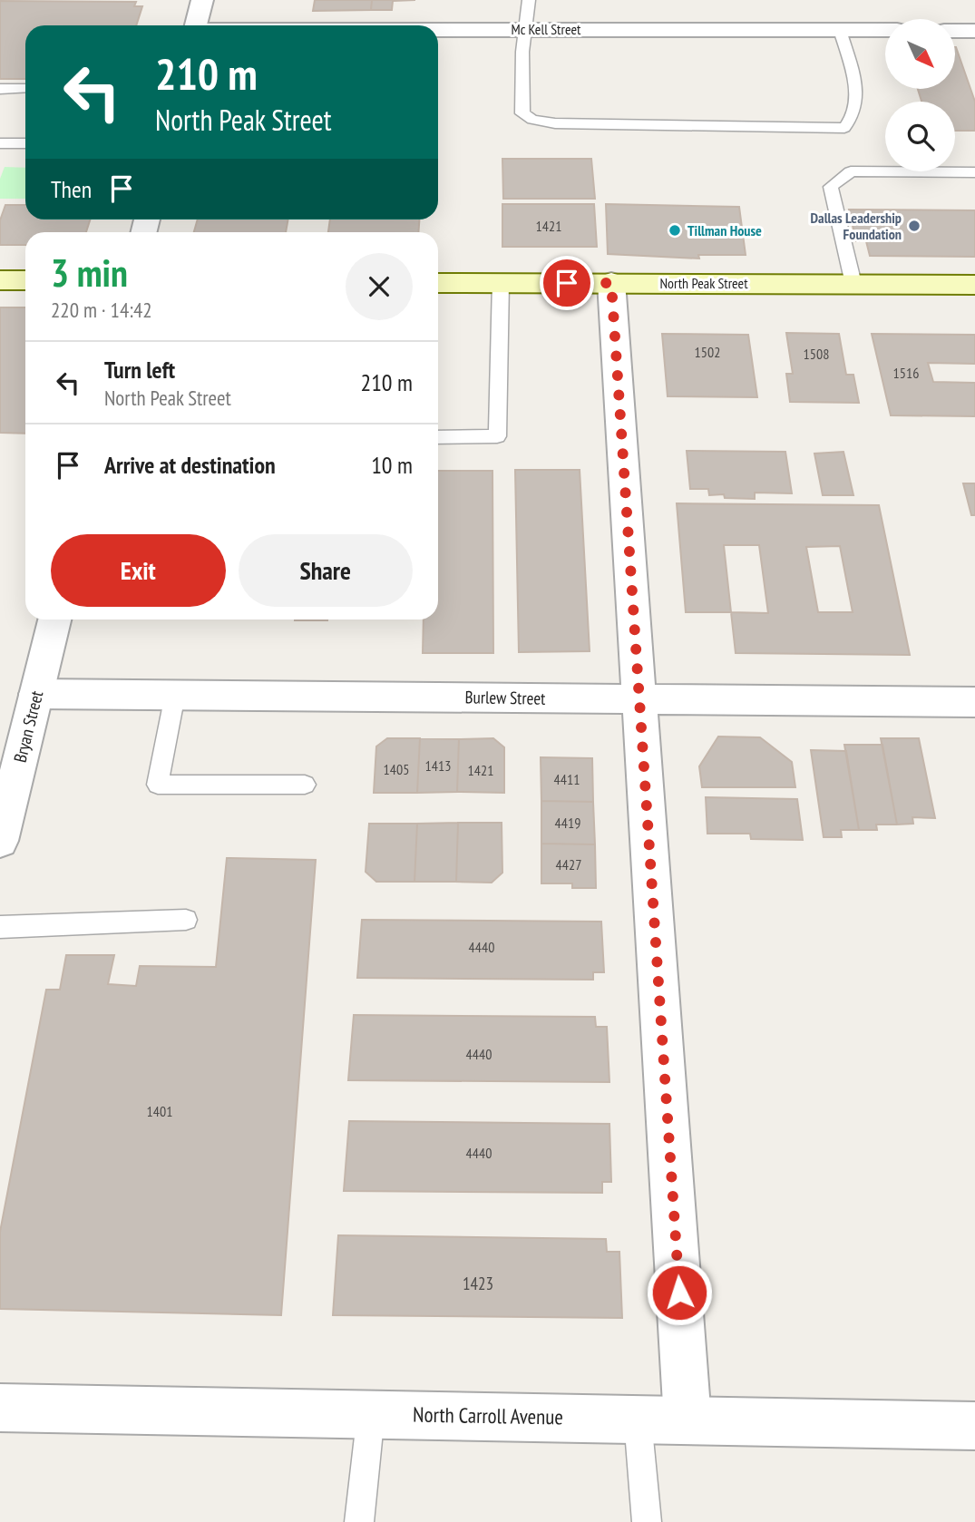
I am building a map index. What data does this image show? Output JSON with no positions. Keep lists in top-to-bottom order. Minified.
{"streets":{"main road":["North Peak Street"],"street":["Mc Kell Street","Burlew Street","Bryan Street","North Carroll Avenue"]},"crossings":[["Burlew Street","Bryan Street"]],"places":["Dallas Leadership Foundation","Tillman House"],"house_numbers":["1421","1502","1508","1516","1413","1405","1421","4411","4419","4427","4440","4440","1401","4440","1423"],"north":"bottom right","page":{"turn":["210 m","North Peak Street"],"then":"Then","heading":["3 min","220 m · 14:42"],"list":[{"name":"Turn left","note":"North Peak Street","value":"210 m"},{"name":"Arrive at destination","value":"10 m"}],"buttons":["Exit","Share"]}}
